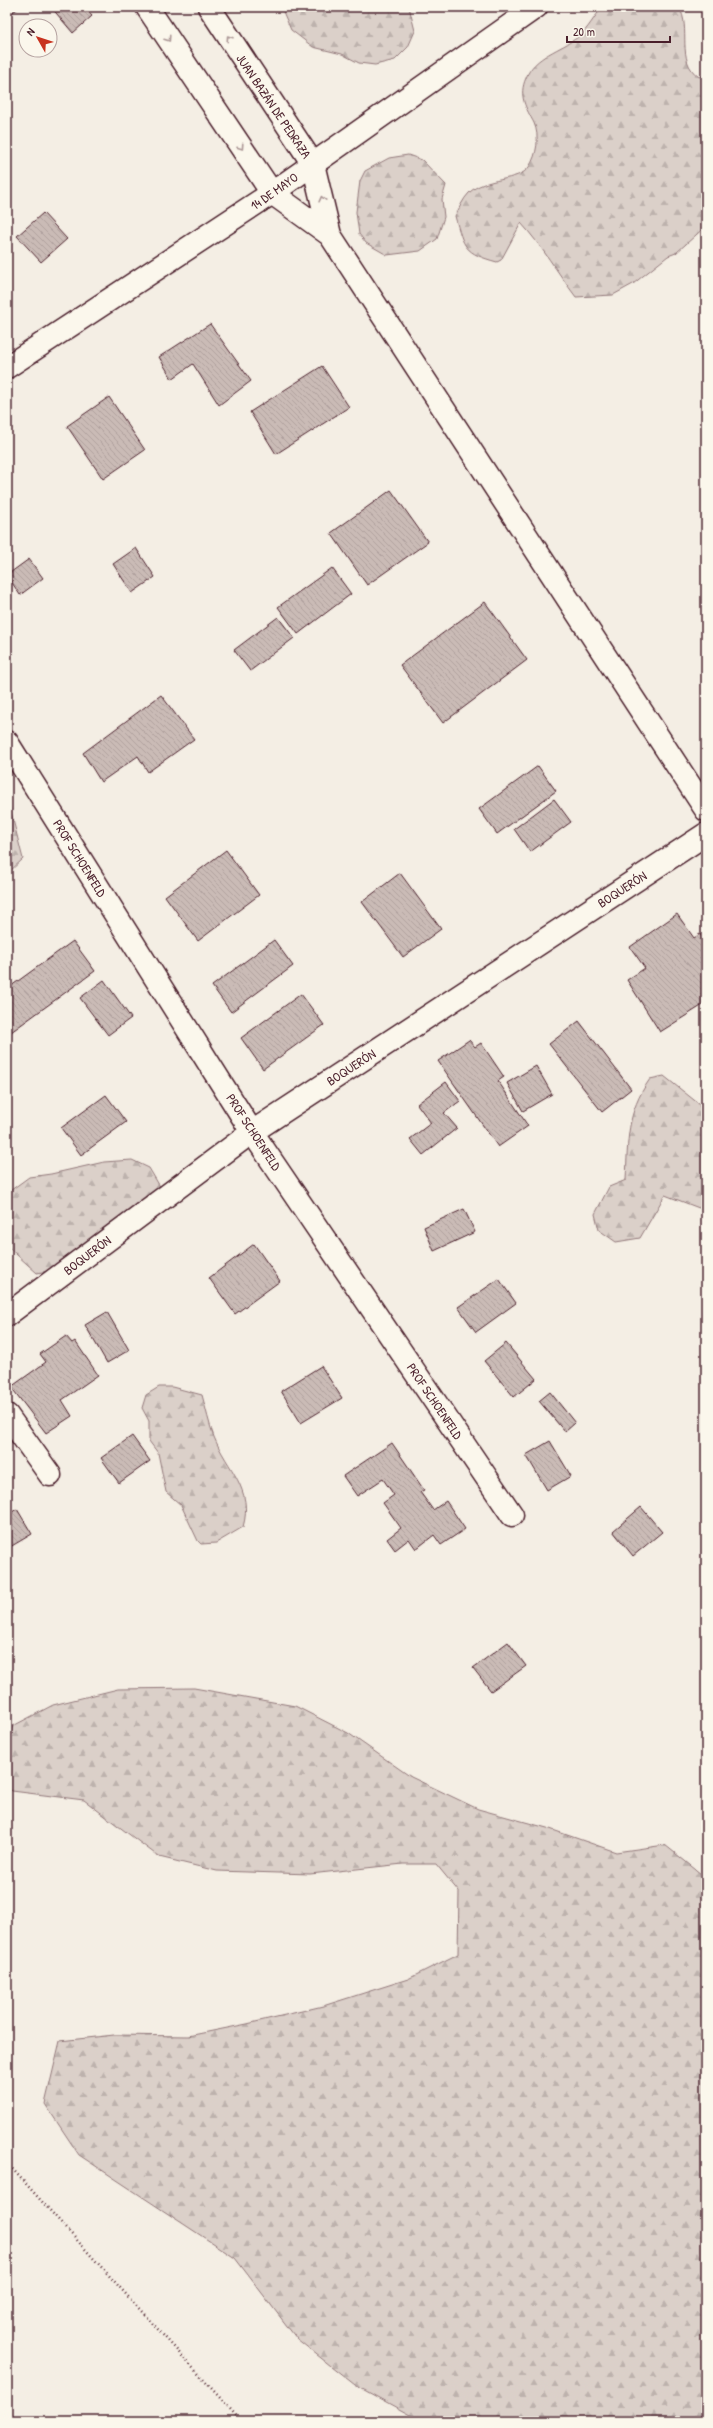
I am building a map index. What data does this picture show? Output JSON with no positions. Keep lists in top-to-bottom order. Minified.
{"streets":{"street":["JUAN BAZÁN DE PEDRAZA","14 DE MAYO","PROF SCHOENFELD","BOQUERÓN"]},"crossings":[["JUAN BAZÁN DE PEDRAZA","14 DE MAYO"],["PROF SCHOENFELD","BOQUERÓN"]],"scale_bar":"20 m","north":"top left"}
